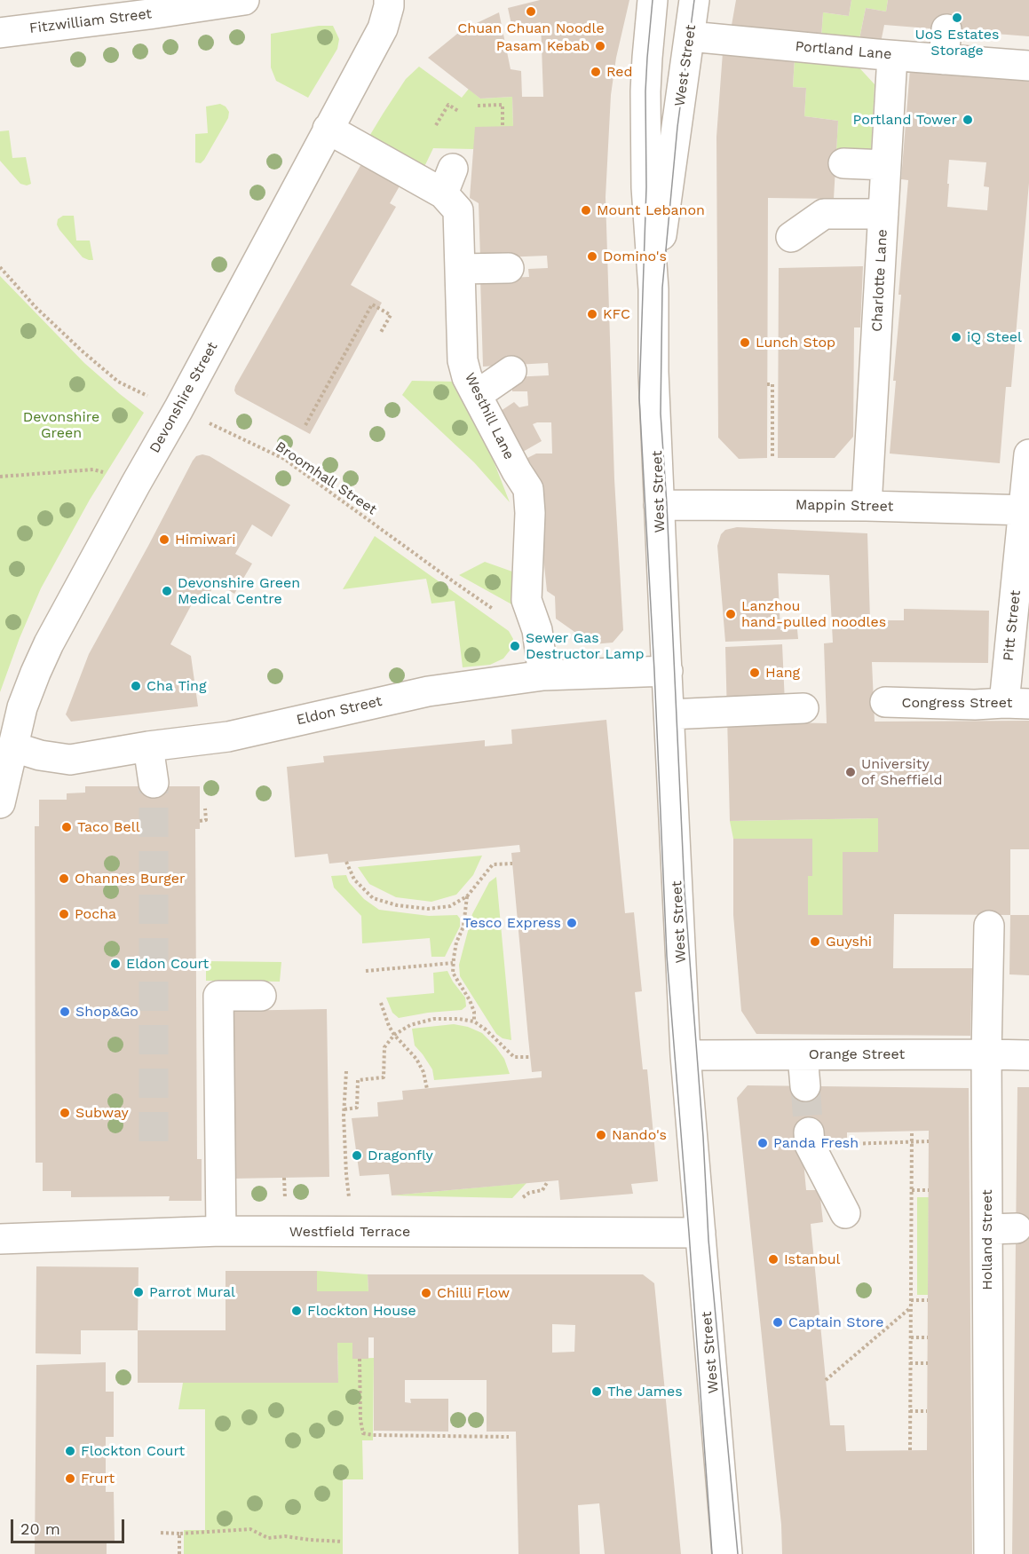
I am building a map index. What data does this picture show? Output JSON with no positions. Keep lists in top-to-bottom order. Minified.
{"streets":{"street":["Fitzwilliam Street","Portland Lane","West Street","Charlotte Lane","Devonshire Street","Westhill Lane","Mappin Street","Pitt Street","Congress Street","Eldon Street","Orange Street","Westfield Terrace","Holland Street"],"path":["Broomhall Street"]},"crossings":[["Portland Lane","West Street"],["Portland Lane","Charlotte Lane"],["West Street","Mappin Street"],["West Street","Eldon Street"],["West Street","Orange Street"],["West Street","Westfield Terrace"],["Charlotte Lane","Mappin Street"],["Devonshire Street","Westhill Lane"],["Devonshire Street","Broomhall Street"],["Devonshire Street","Eldon Street"],["Westhill Lane","Broomhall Street"],["Westhill Lane","Eldon Street"],["Mappin Street","Pitt Street"],["Pitt Street","Congress Street"],["Orange Street","Holland Street"]],"parks":["Devonshire Green"],"places":["Chuan Chuan Noodle","UoS Estates Storage","Pasam Kebab","Red","Portland Tower","Mount Lebanon","Domino's","KFC","iQ Steel","Lunch Stop","Himiwari","Devonshire Green Medical Centre","Lanzhou hand-pulled noodles","Sewer Gas Destructor Lamp","Hang","Cha Ting","University of Sheffield","Taco Bell","Ohannes Burger","Pocha","Tesco Express","Guyshi","Eldon Court","Shop&Go","Subway","Nando's","Panda Fresh","Dragonfly","Istanbul","Parrot Mural","Chilli Flow","Flockton House","Captain Store","The James","Flockton Court","Frurt"],"scale_bar":"20 m"}
